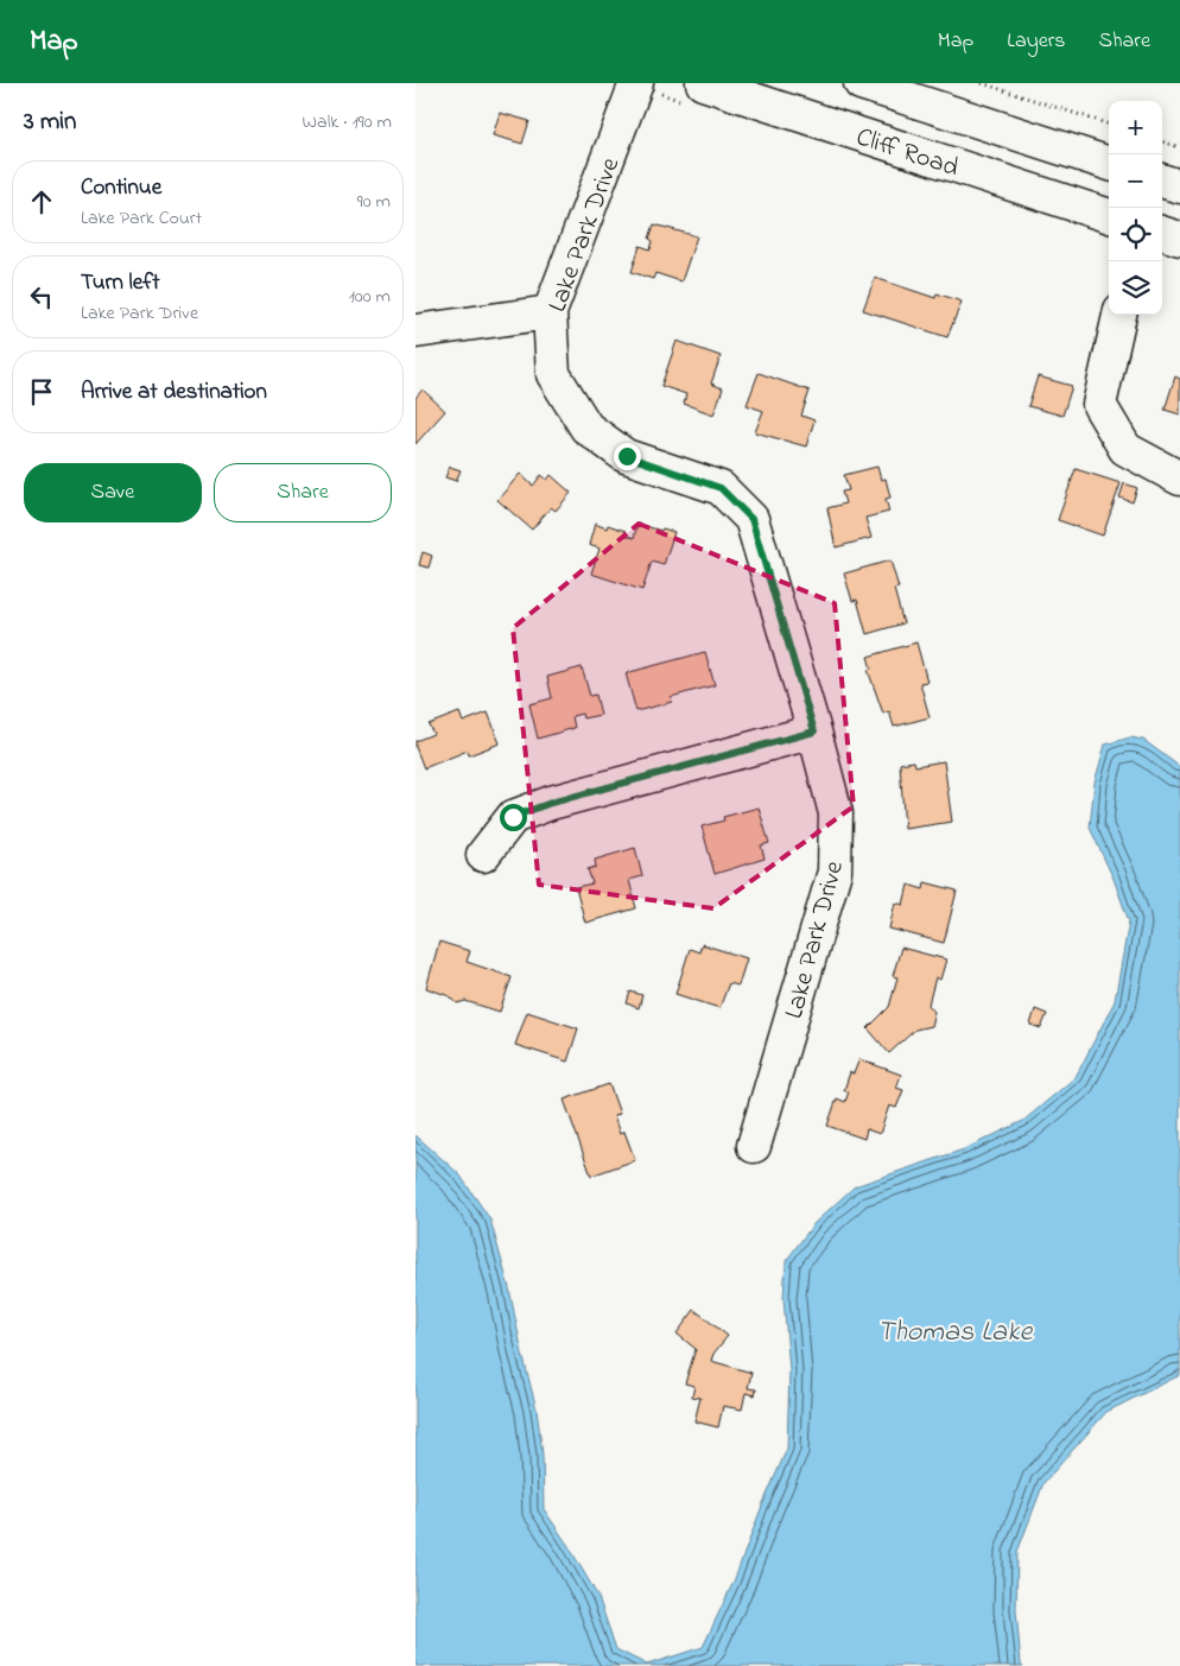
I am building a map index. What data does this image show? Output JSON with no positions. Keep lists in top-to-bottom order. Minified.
{"streets":{"street":["Cliff Road","Lake Park Drive"]},"water":["Thomas Lake"],"page":{"header":"Map","nav":["Map","Layers","Share"],"heading":["3 min","Walk · 190 m"],"map_buttons":["+","−"],"list":[["Continue","Lake Park Court","90 m"],["Turn left","Lake Park Drive","100 m"],"Arrive at destination"],"buttons":["Save","Share"]}}
